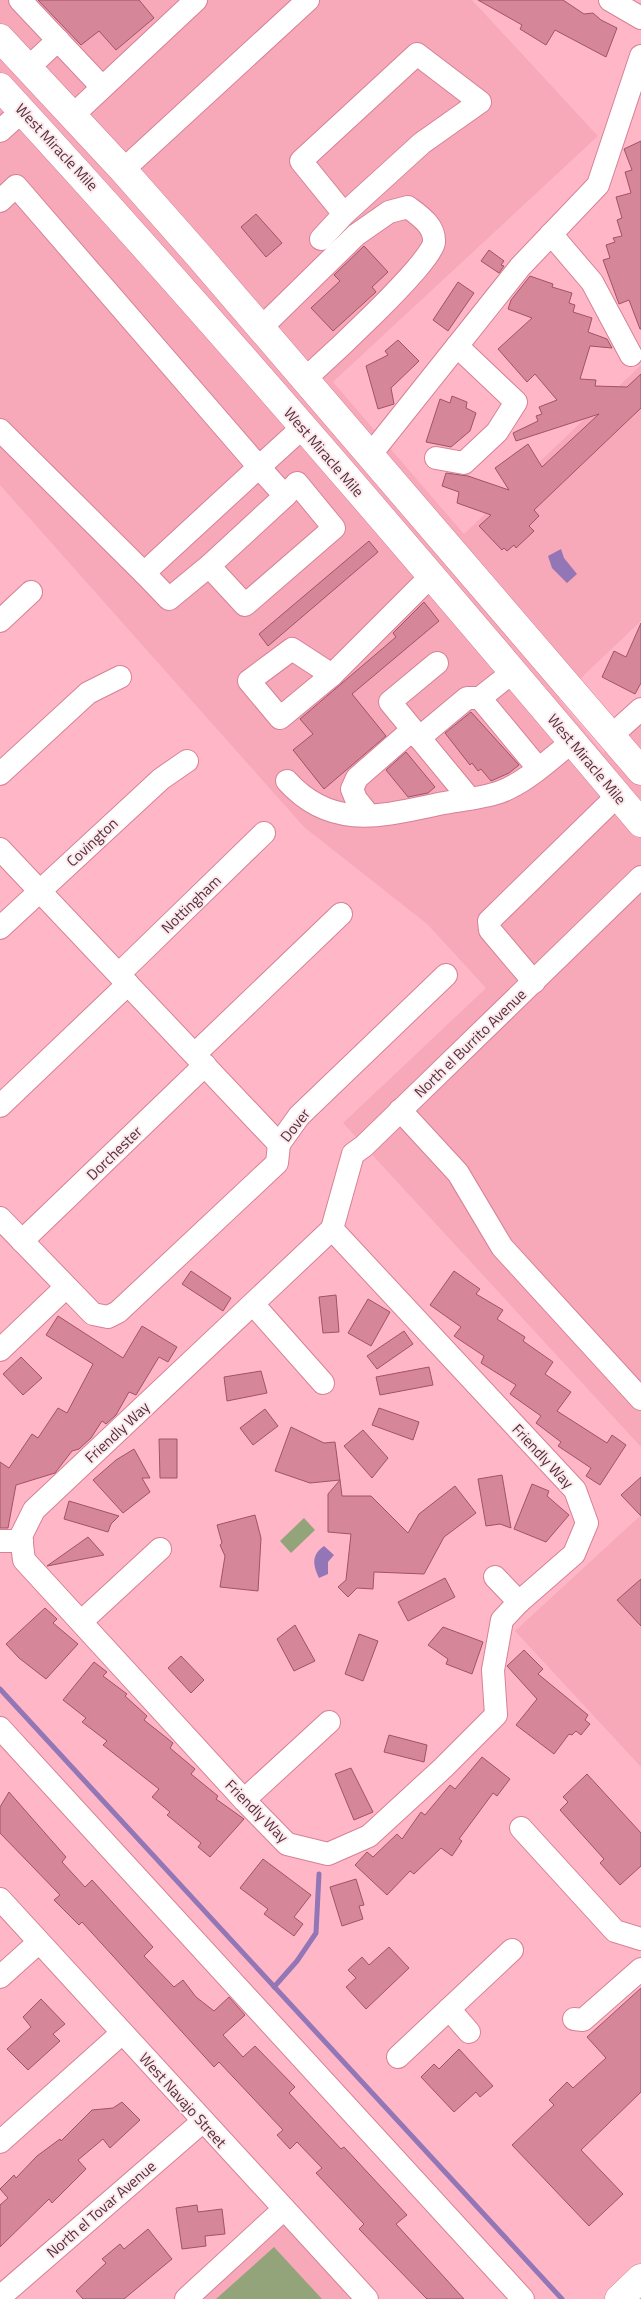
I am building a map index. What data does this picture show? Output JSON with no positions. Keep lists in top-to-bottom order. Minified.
{"streets":{"main road":["West Miracle Mile"],"street":["Covington","Nottingham","North el Burrito Avenue","Dover","Dorchester","Friendly Way","West Navajo Street","North el Tovar Avenue"]},"crossings":[["North el Burrito Avenue","Friendly Way"],["West Navajo Street","North el Tovar Avenue"]]}
